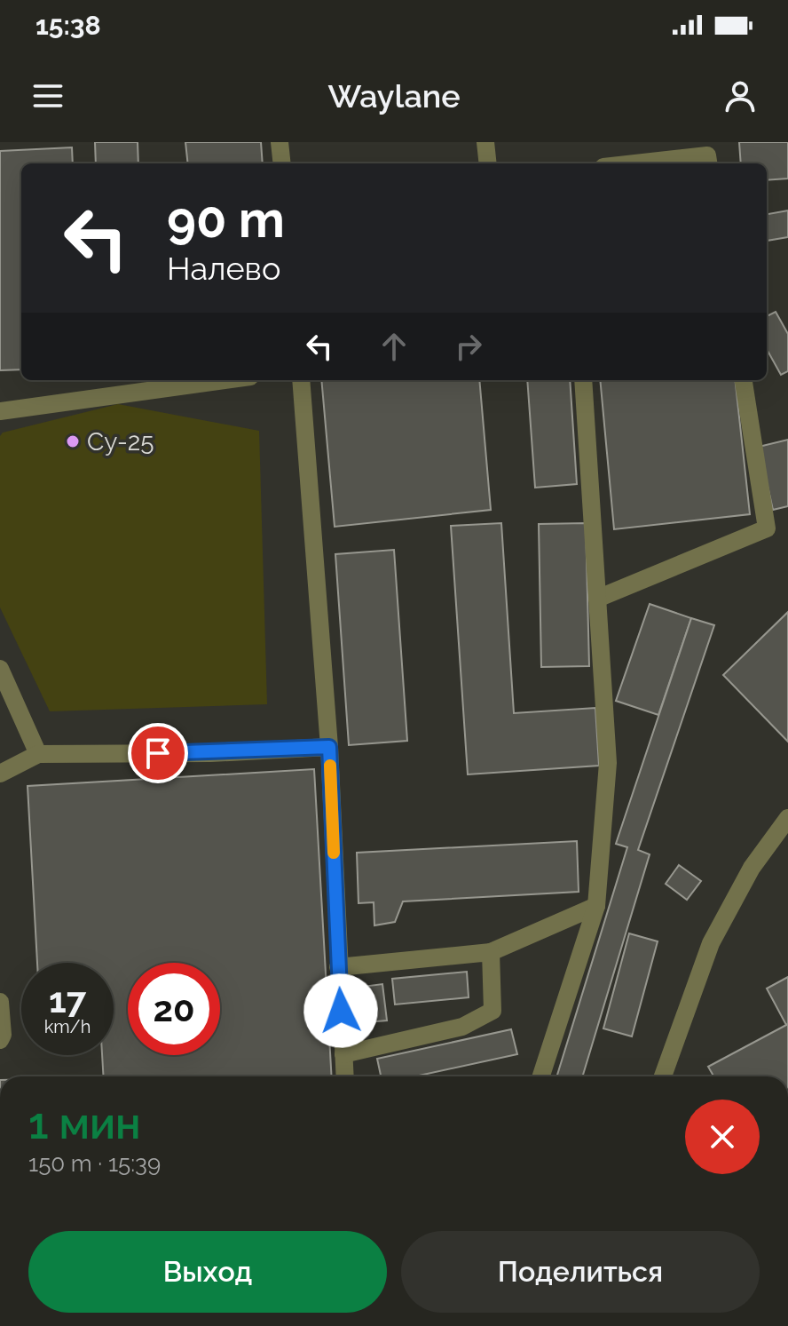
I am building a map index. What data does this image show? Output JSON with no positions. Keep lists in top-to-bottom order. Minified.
{"places":["Су-25"],"page":{"status":"15:38","header":"Waylane","turn":["90 m","Налево"],"speed":"17 km/h","limit":"20","heading":["1 мин","150 m · 15:39"],"buttons":["Выход","Поделиться"]}}
